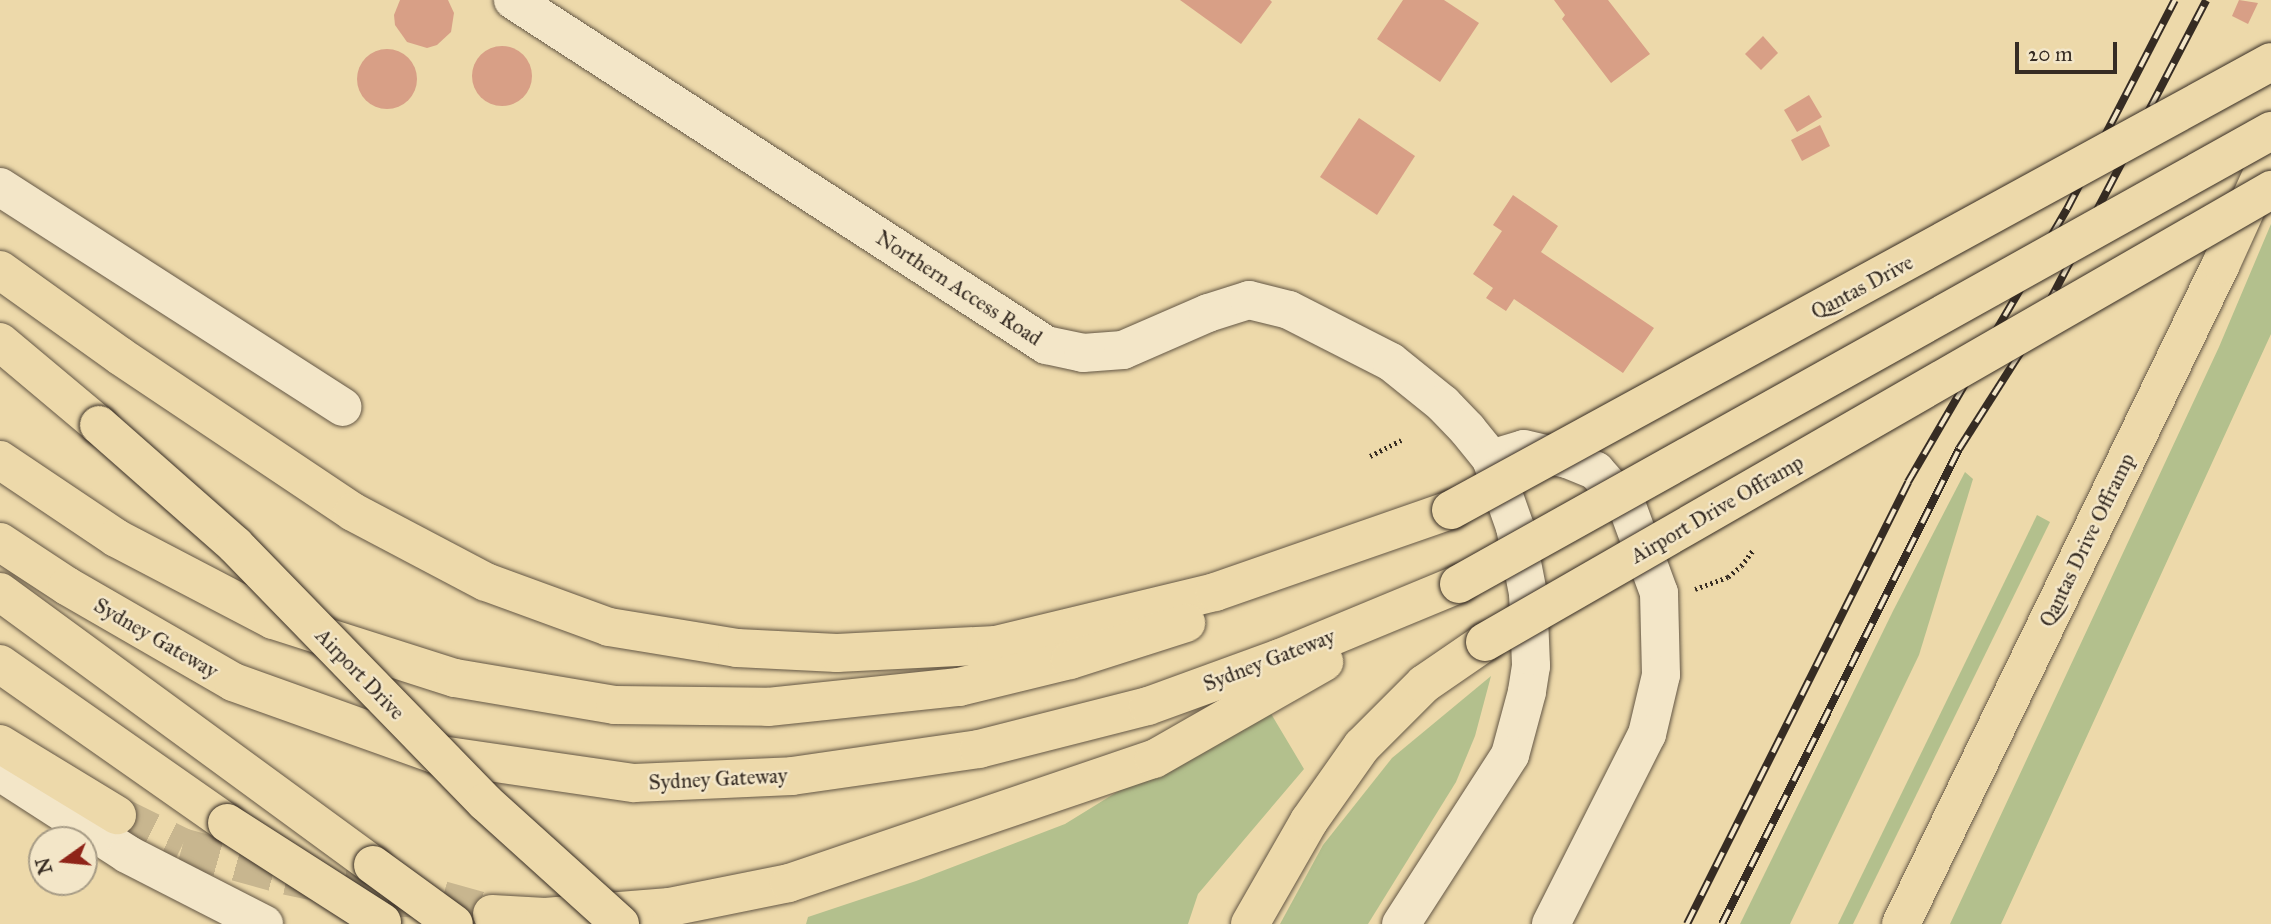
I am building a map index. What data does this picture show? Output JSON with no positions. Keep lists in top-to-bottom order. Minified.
{"streets":{"highway":["Qantas Drive","Airport Drive Offramp","Qantas Drive Offramp","Sydney Gateway","Airport Drive"],"street":["Northern Access Road"]},"scale_bar":"20 m","north":"left"}
